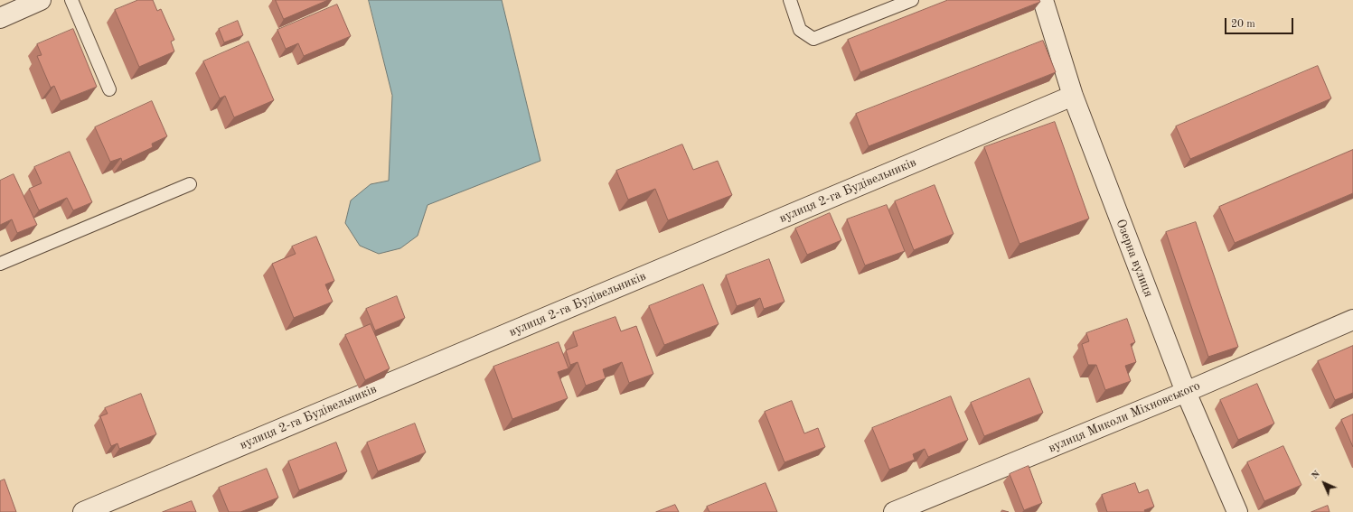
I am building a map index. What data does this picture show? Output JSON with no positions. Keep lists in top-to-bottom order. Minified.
{"streets":{"street":["вулиця 2-га Будівельників","Озерна вулиця","вулиця Миколи Міхновського"]},"crossings":[["вулиця 2-га Будівельників","Озерна вулиця"],["Озерна вулиця","вулиця Миколи Міхновського"]],"scale_bar":"20 m","north":"top left"}
